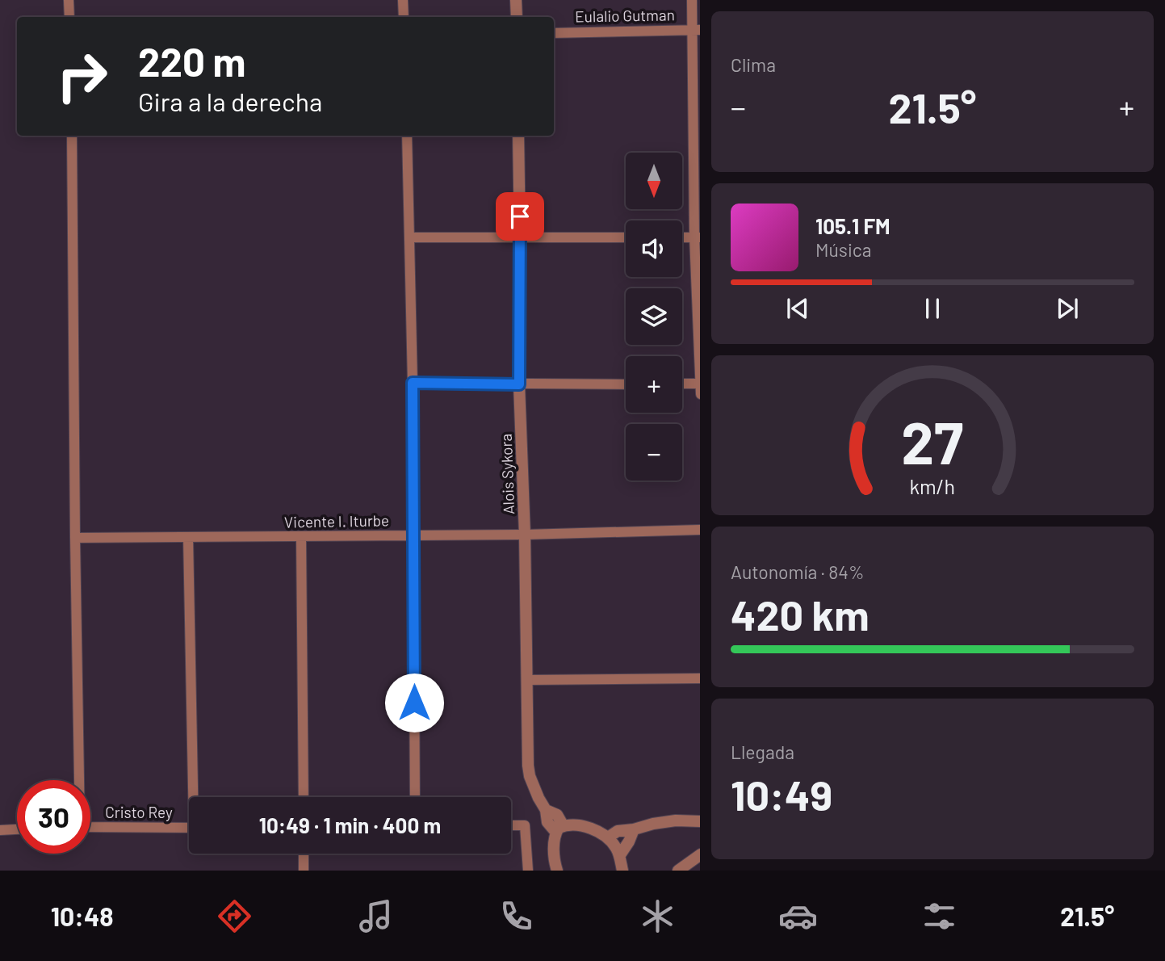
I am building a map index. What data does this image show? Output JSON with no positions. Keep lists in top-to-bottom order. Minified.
{"streets":{"street":["Eulalio Gutman","Alois Sykora","Vicente I. Iturbe","Cristo Rey"]},"crossings":[["Alois Sykora","Vicente I. Iturbe"]],"north":"bottom","page":{"tile":["Clima",["Autonomía · 84%","420 km"],["Llegada","10:49"]],"turn":["220 m","Gira a la derecha"],"heat":["−","21.5°","+"],"map_buttons":["+","−"],"song":["105.1 FM","Música"],"limit":"30","trip":"10:49 · 1 min · 400 m","tabs":["10:48","21.5°"],"gauge":["27","km/h"]}}
